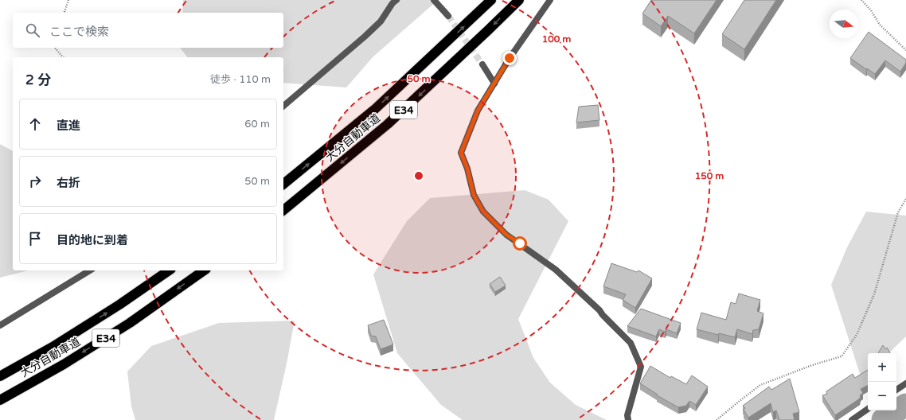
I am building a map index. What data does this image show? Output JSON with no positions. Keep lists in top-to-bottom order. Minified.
{"streets":{"highway":["E34","大分自動車道"]},"north":"right","page":{"search":"ここで検索","heading":["2 分","徒歩 · 110 m"],"list":[["直進","60 m"],["右折","50 m"],"目的地に到着"],"map_buttons":["+","−"]},"rings":["100 m","50 m","150 m"]}
